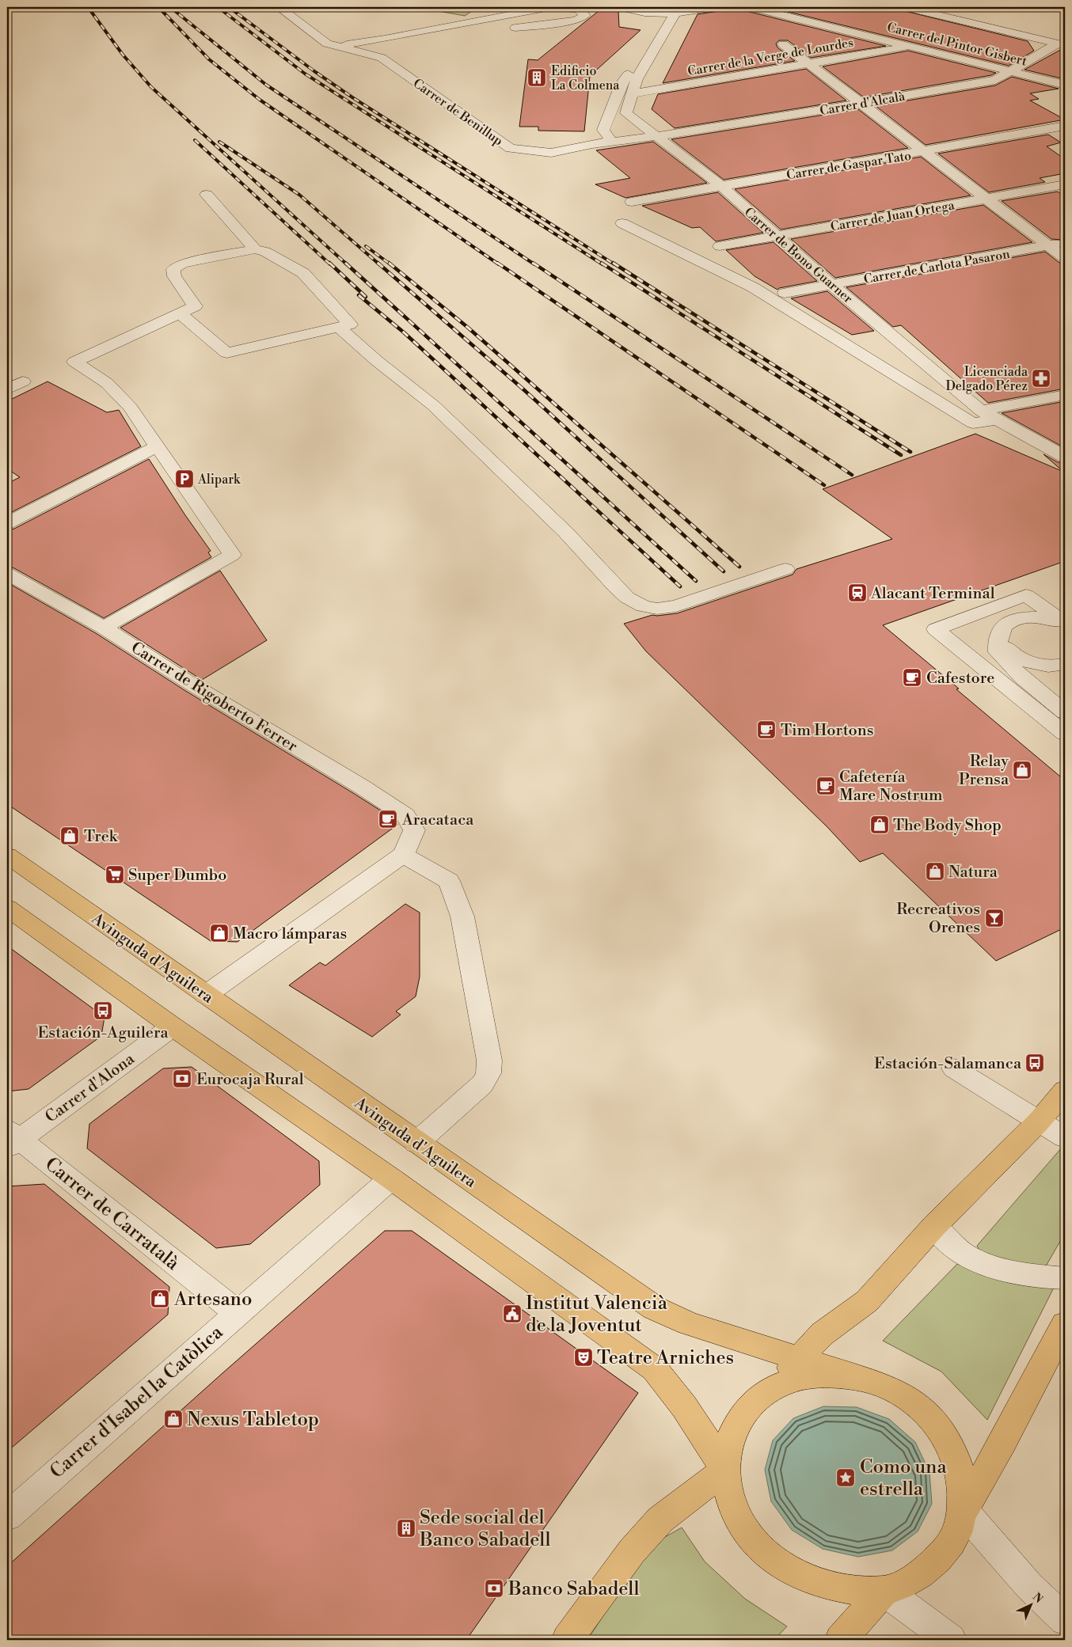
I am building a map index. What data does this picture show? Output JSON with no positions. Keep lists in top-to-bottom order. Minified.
{"streets":{"main road":["Avinguda d'Aguilera"],"street":["Carrer del Pintor Gisbert","Carrer de la Verge de Lourdes","Carrer d'Alcalà","Carrer de Benillup","Carrer de Gaspar Tato","Carrer de Juan Ortega","Carrer de Bono Guarner","Carrer de Carlota Pasaron","Carrer de Rigoberto Ferrer","Carrer d'Alona","Carrer de Carratalà","Carrer d'Isabel la Catòlica"]},"crossings":[["Carrer del Pintor Gisbert","Carrer de la Verge de Lourdes"],["Carrer del Pintor Gisbert","Carrer d'Alcalà"],["Carrer de la Verge de Lourdes","Carrer de Bono Guarner"],["Carrer d'Alcalà","Carrer de Benillup"],["Carrer d'Alcalà","Carrer de Bono Guarner"],["Carrer de Benillup","Carrer de Bono Guarner"],["Carrer de Gaspar Tato","Carrer de Bono Guarner"],["Carrer de Juan Ortega","Carrer de Bono Guarner"],["Carrer de Bono Guarner","Carrer de Carlota Pasaron"],["Carrer d'Alona","Carrer de Carratalà"],["Carrer de Carratalà","Carrer d'Isabel la Catòlica"]],"places":{"building":["Edificio La Colmena","Sede social del Banco Sabadell"],"pharmacy":["Licenciada Delgado Pérez"],"parking":["Alipark"],"station":["Alacant Terminal"],"cafe":["Cafestore","Tim Hortons","Cafetería Mare Nostrum","Aracataca"],"shop":["Relay Prensa","The Body Shop","Trek","Natura","Macro lámparas","Artesano","Nexus Tabletop"],"supermarket":["Super Dumbo"],"bar":["Recreativos Orenes"],"bus stop":["Estación-Aguilera","Estación-Salamanca"],"bank":["Eurocaja Rural","Banco Sabadell"],"public building":["Institut Valencià de la Joventut"],"theatre":["Teatre Arniches"],"place":["Como una estrella"]},"north":"top right"}
